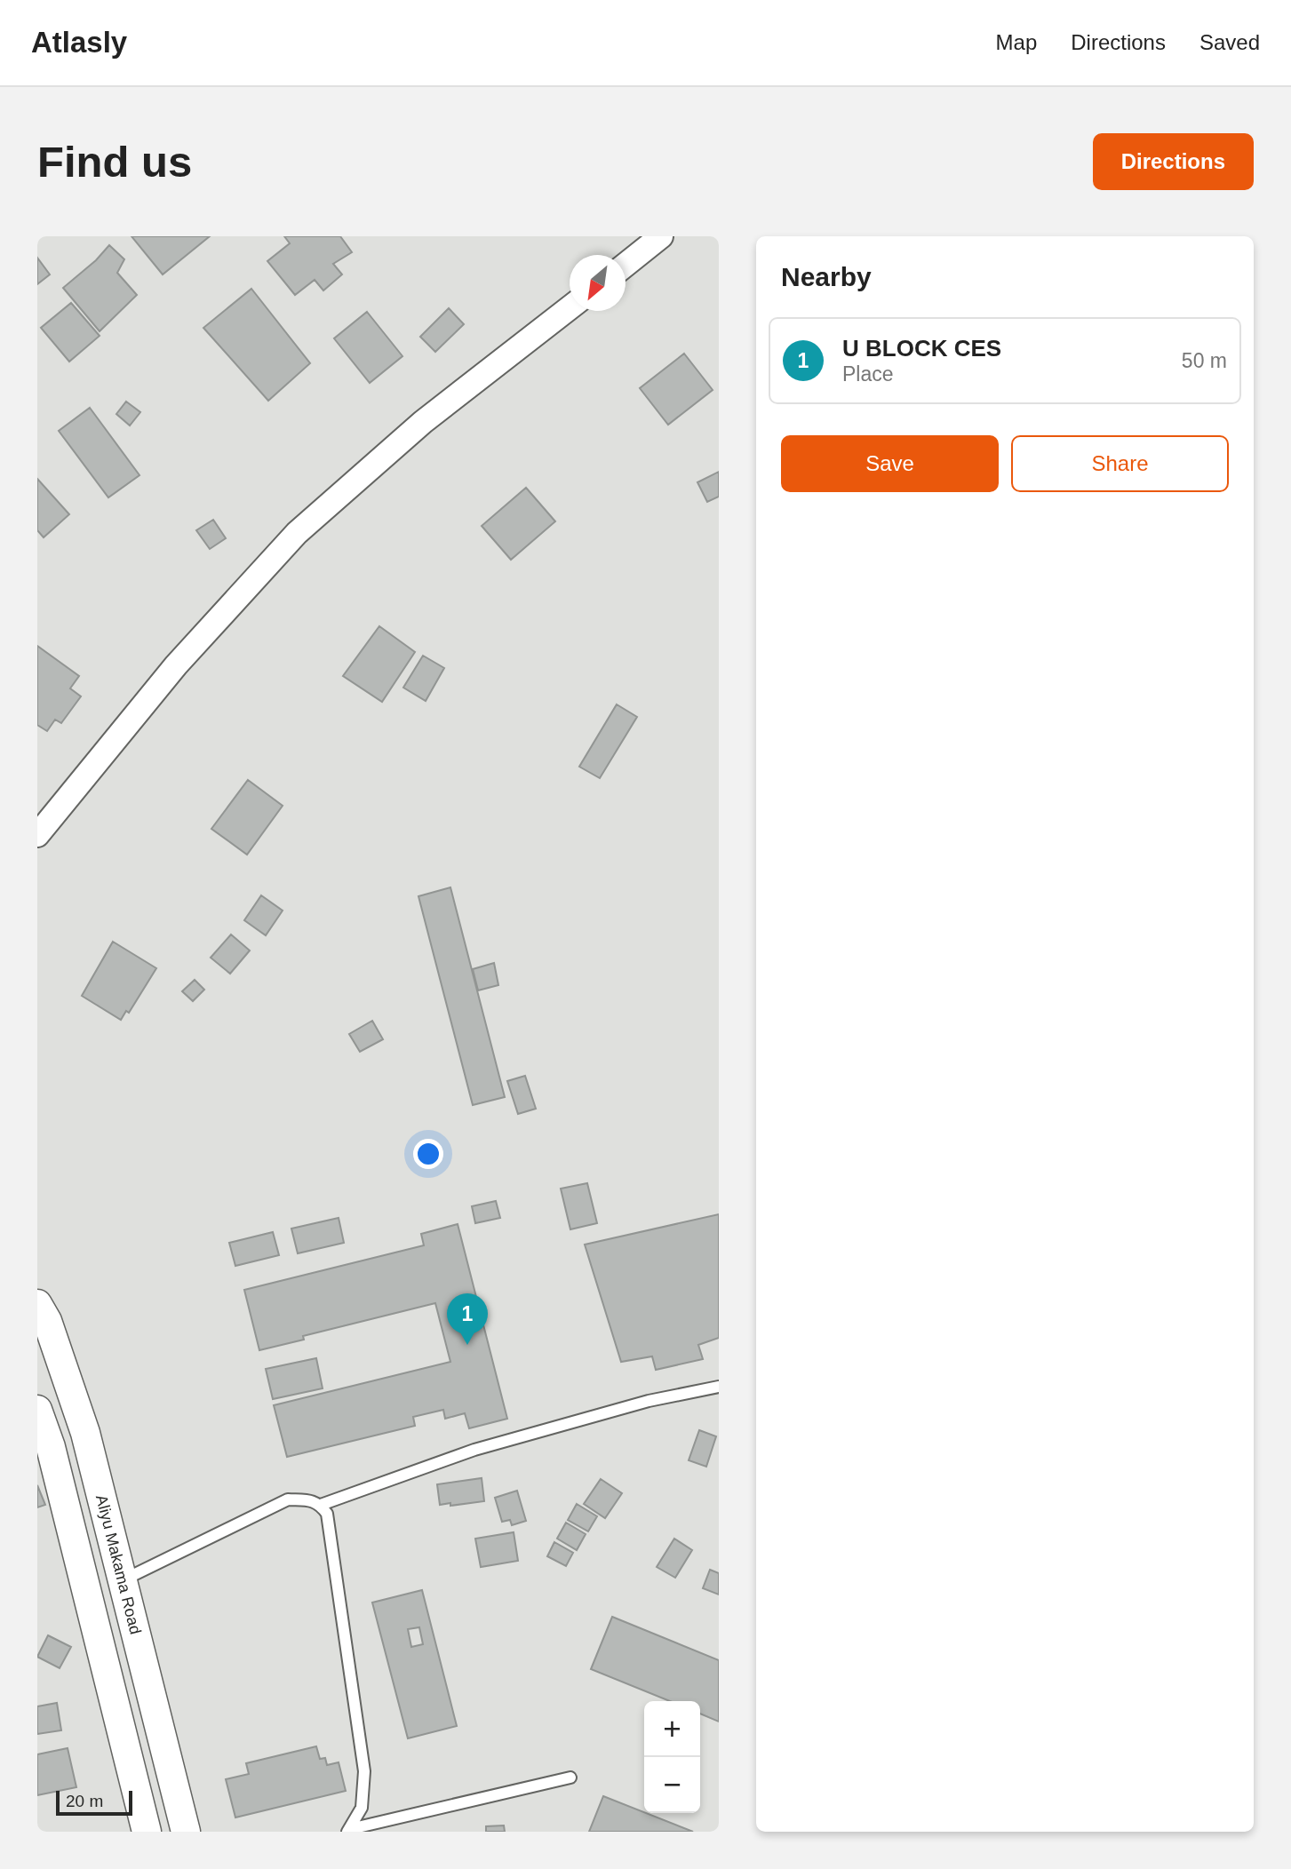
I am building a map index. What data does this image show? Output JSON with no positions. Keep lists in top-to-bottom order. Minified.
{"streets":{"street":["Aliyu Makama Road"]},"scale_bar":"20 m","north":"bottom left","page":{"header":"Atlasly","nav":["Map","Directions","Saved"],"buttons":["Directions",["Save","Share"]],"title":"Find us","heading":"Nearby","list":[{"mark":"1","name":"U BLOCK CES","note":"Place","value":"50 m"}],"pins":"1","map_buttons":["+","−"],"scale":"20 m"}}
